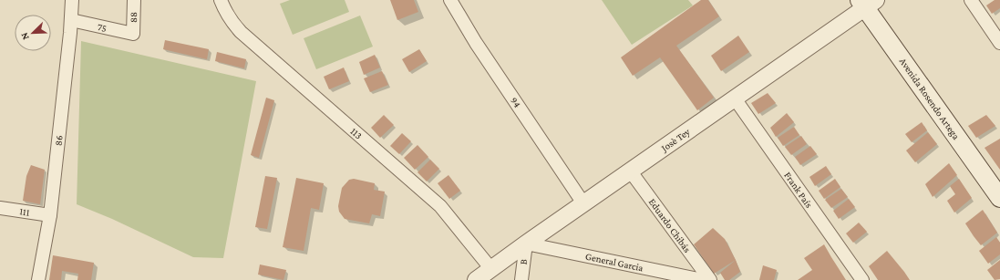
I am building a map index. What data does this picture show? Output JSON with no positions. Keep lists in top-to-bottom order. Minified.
{"streets":{"main road":["Avenida Rosendo Artega"],"street":["88","75","94","113","Josè Tey","86","Frank País","111","Eduardo Chibás","B","General Garcia"]},"crossings":[["88","75"],["75","86"],["Avenida Rosendo Artega","Josè Tey"],["94","Josè Tey"],["113","Josè Tey"],["Josè Tey","Frank País"],["Josè Tey","Eduardo Chibás"],["Josè Tey","B"],["Josè Tey","General Garcia"],["86","111"],["B","General Garcia"]],"north":"bottom left"}
